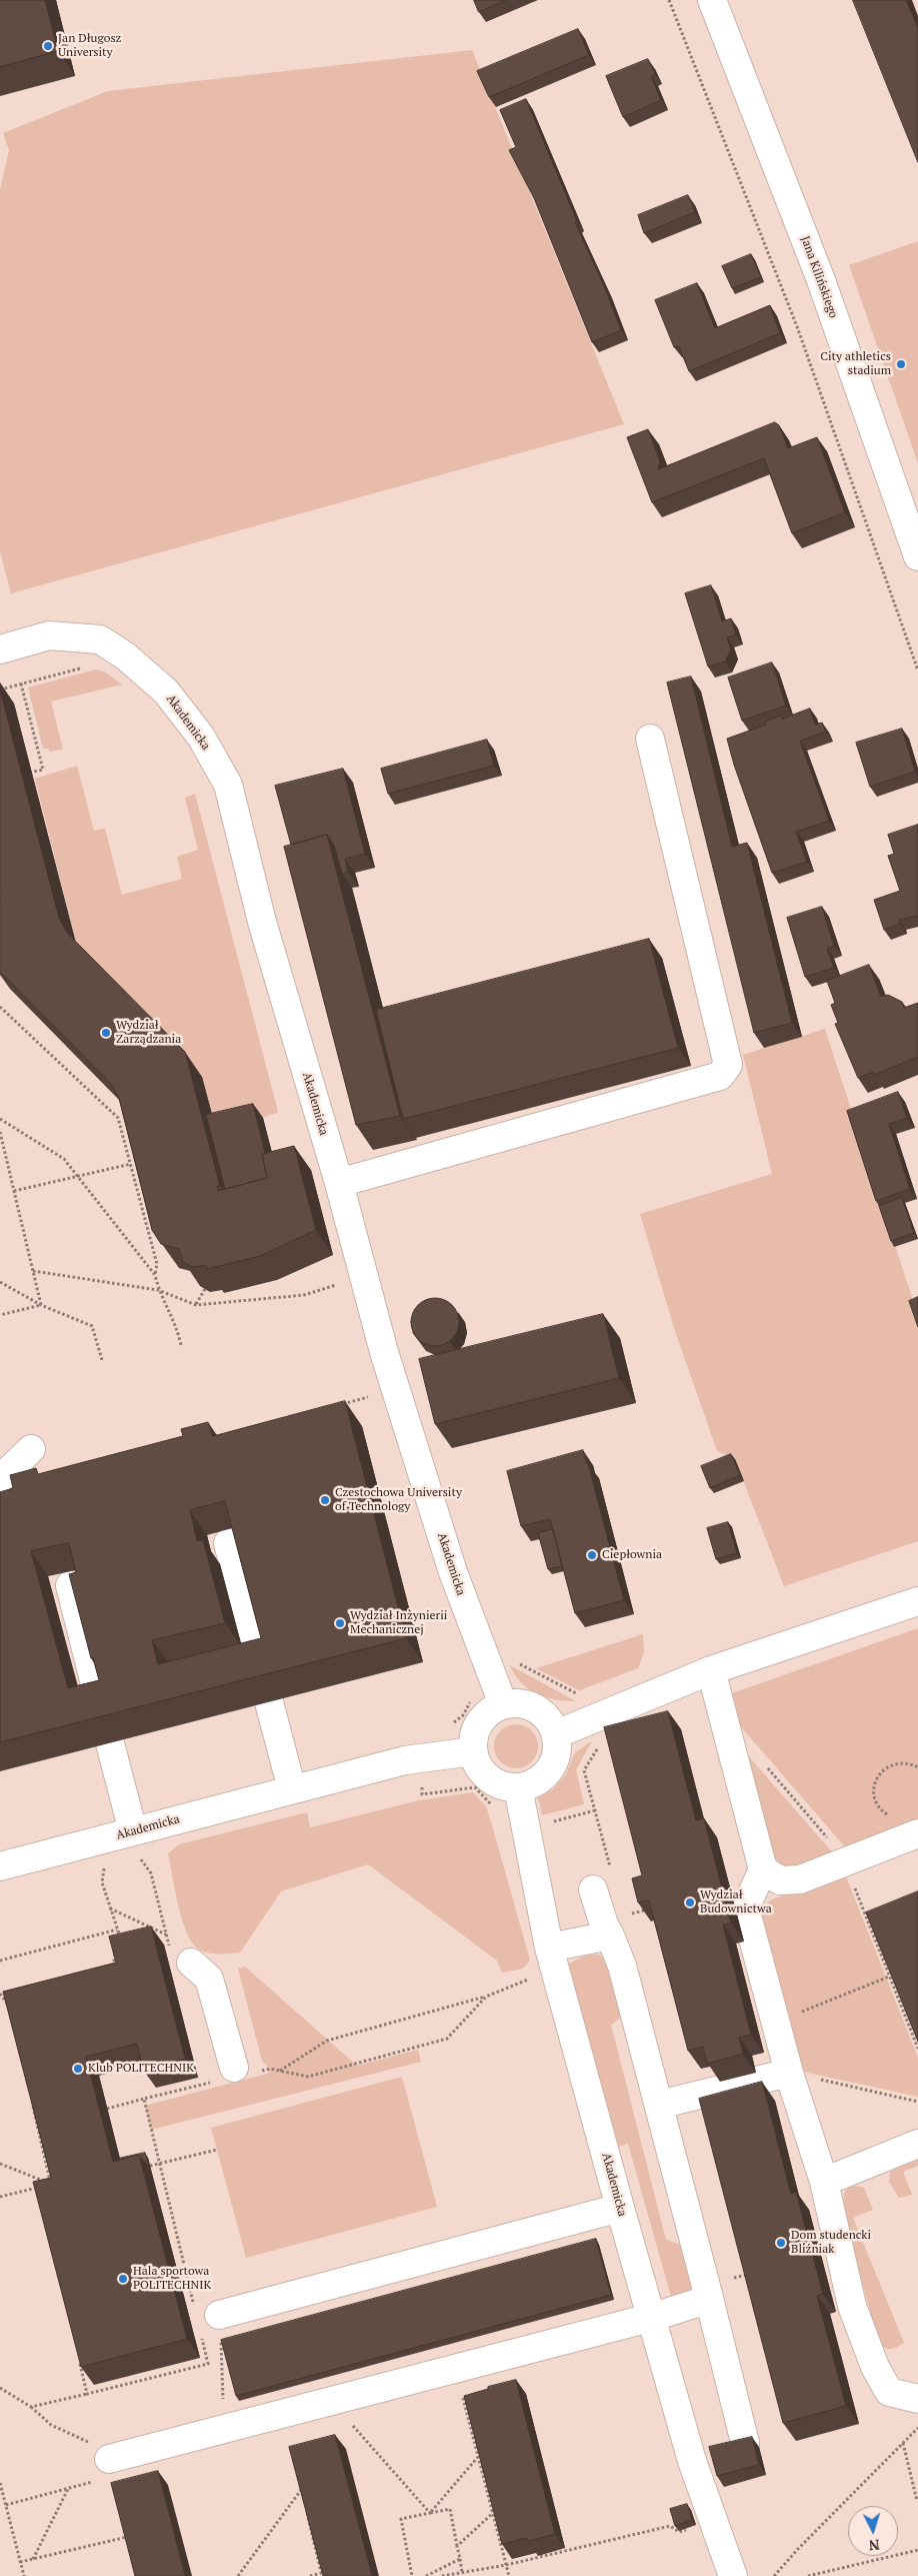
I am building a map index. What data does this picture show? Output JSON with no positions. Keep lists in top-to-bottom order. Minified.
{"streets":{"street":["Jana Kilińskiego","Akademicka"]},"places":["Jan Długosz University","City athletics stadium","Wydział Zarządzania","Czestochowa University of Technology","Ciepłownia","Wydział Inżynierii Mechanicznej","Wydział Budownictwa","Klub POLITECHNIK","Dom studencki Bliźniak","Hala sportowa POLITECHNIK"],"north":"bottom"}
